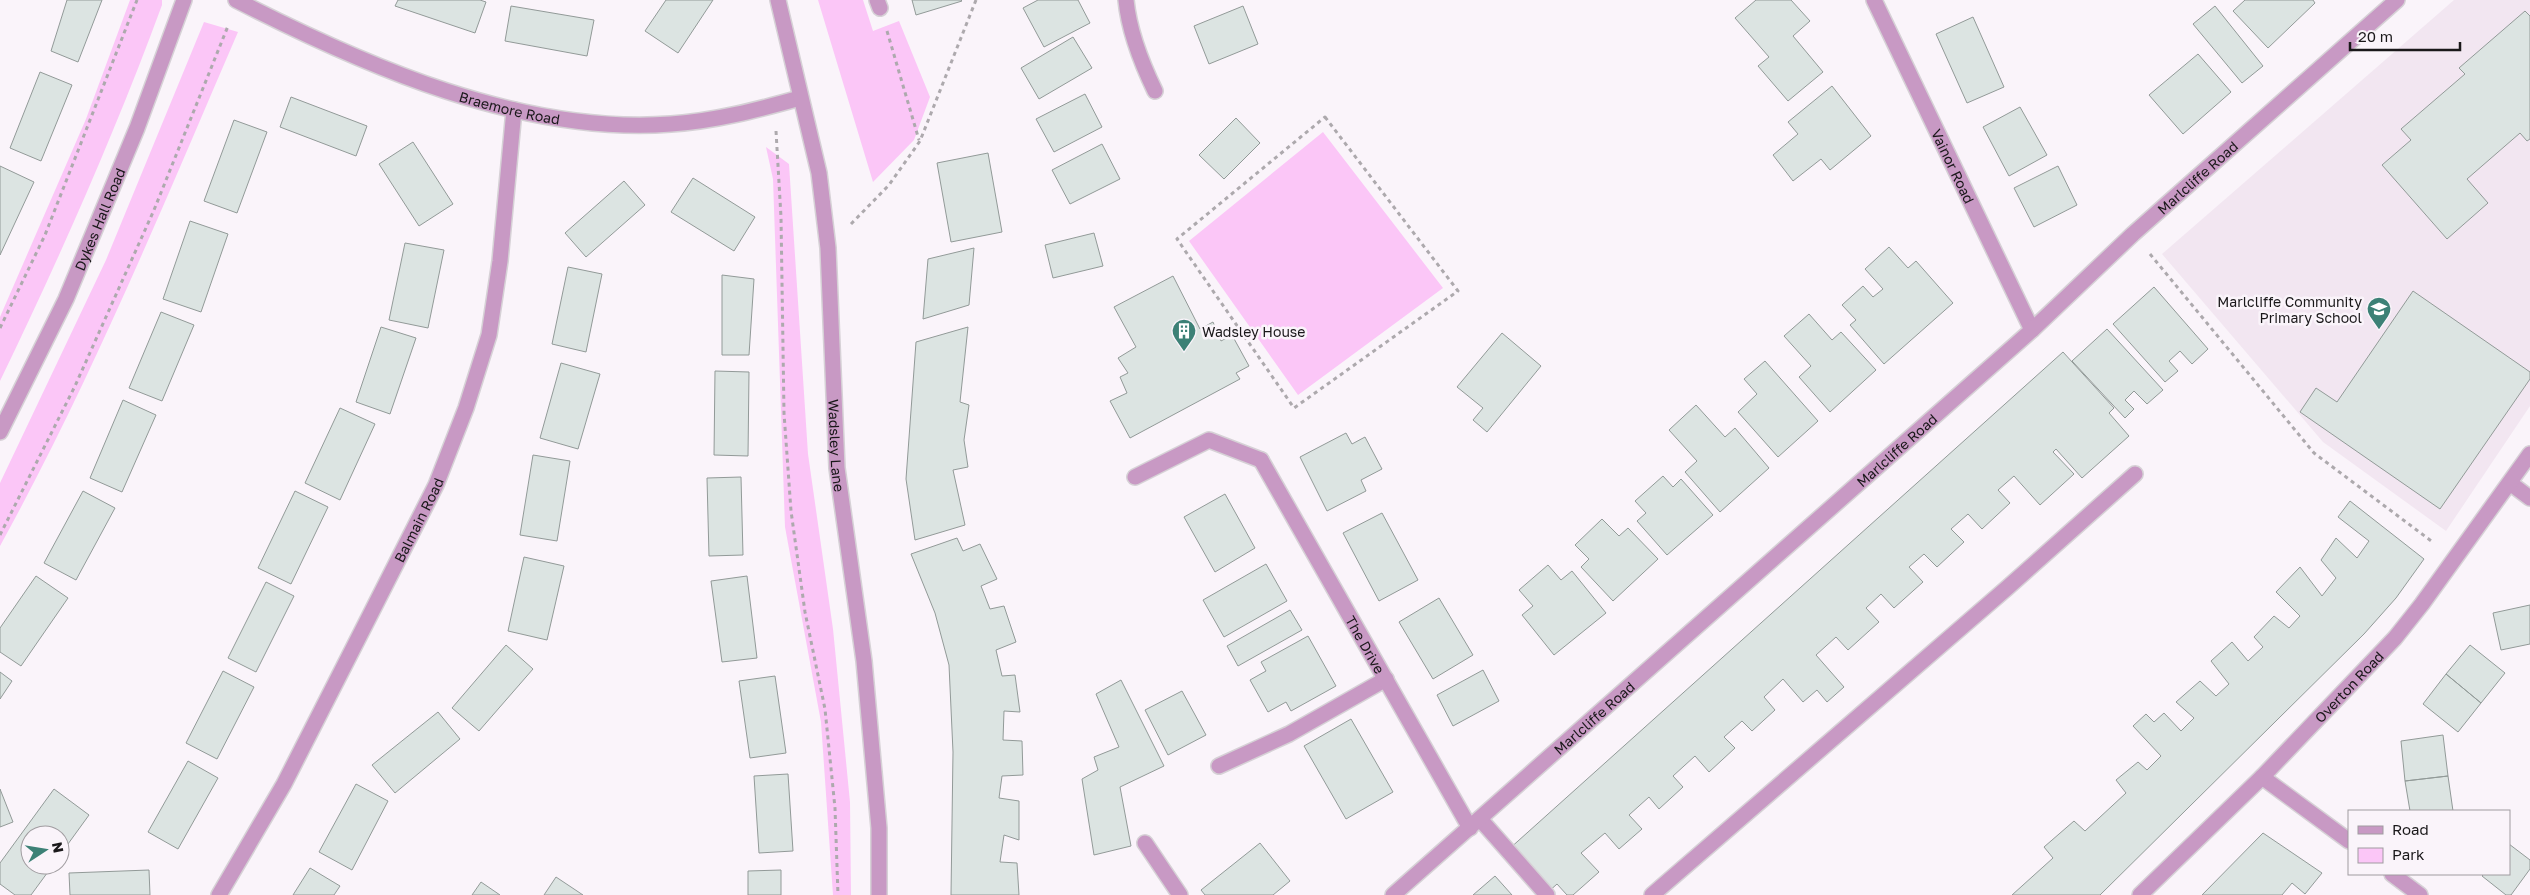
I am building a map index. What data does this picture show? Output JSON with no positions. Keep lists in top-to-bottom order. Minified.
{"streets":{"street":["Braemore Road","Vainor Road","Marlcliffe Road","Dykes Hall Road","Wadsley Lane","Balmain Road","The Drive","Overton Road"]},"crossings":[["Braemore Road","Wadsley Lane"],["Braemore Road","Balmain Road"],["Vainor Road","Marlcliffe Road"],["Marlcliffe Road","The Drive"]],"places":{"school or university":["Marlcliffe Community Primary School"],"building":["Wadsley House"]},"legend":["Road","Park"],"scale_bar":"20 m","north":"right"}
